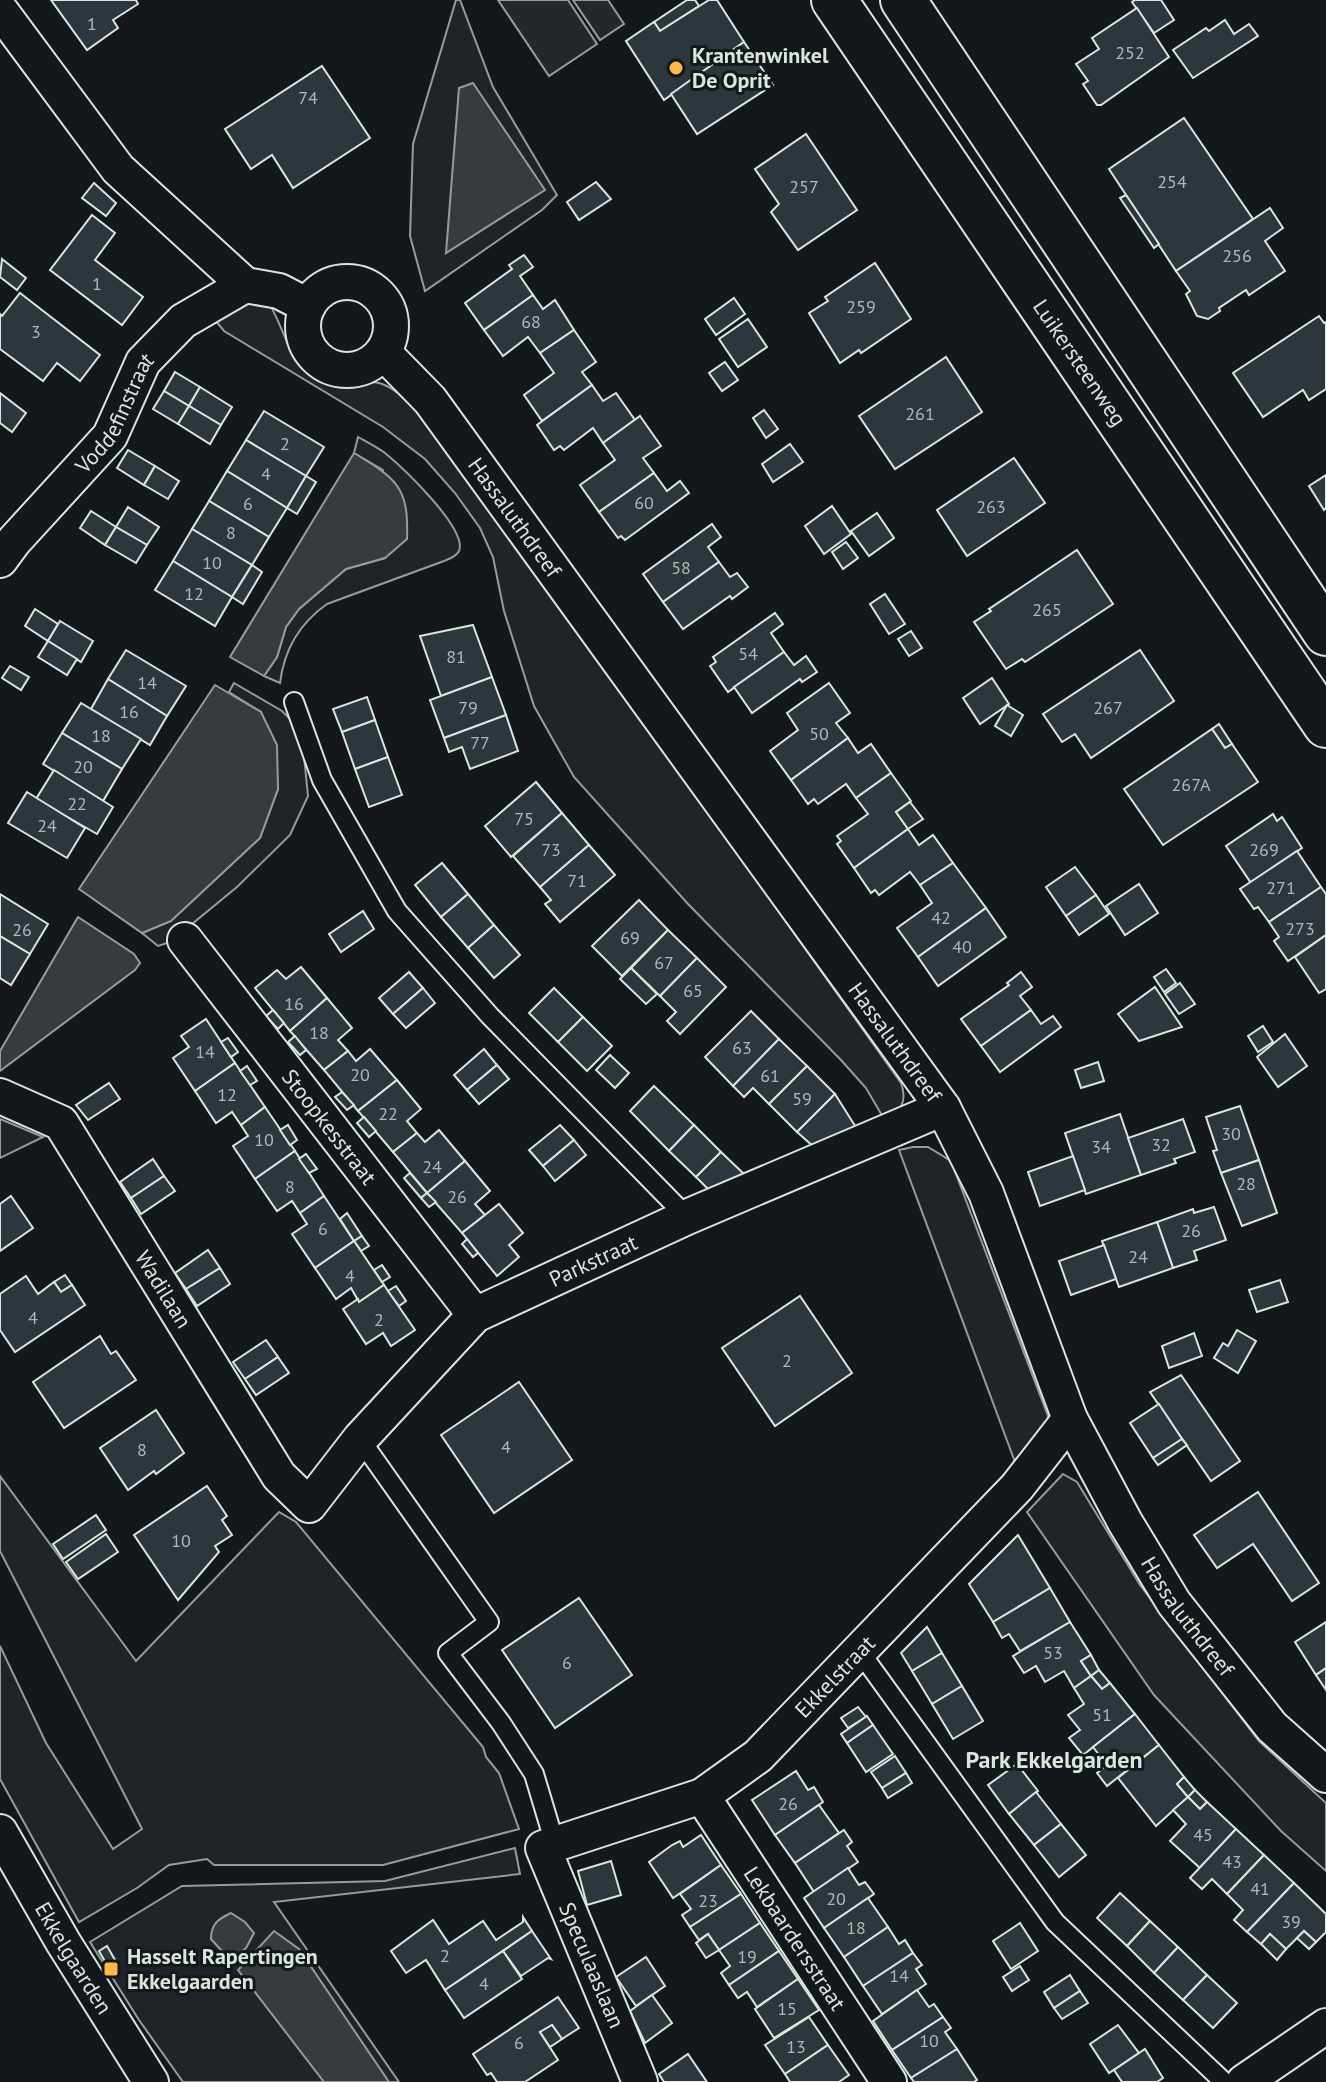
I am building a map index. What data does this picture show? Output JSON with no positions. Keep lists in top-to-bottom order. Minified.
{"streets":{"main road":["Luikersteenweg"],"street":["Voddefinstraat","Hassaluthdreef","Stoopkesstraat","Parkstraat","Wadilaan","Ekkelstraat","Lekbaardersstraat","Ekkelgaarden","Speculaaslaan"]},"crossings":[["Hassaluthdreef","Parkstraat"],["Hassaluthdreef","Ekkelstraat"],["Stoopkesstraat","Parkstraat"],["Parkstraat","Wadilaan"],["Ekkelstraat","Lekbaardersstraat"],["Ekkelstraat","Speculaaslaan"]],"districts":["Park Ekkelgarden"],"places":{"other":["Krantenwinkel De Oprit"],"transit":["Hasselt Rapertingen Ekkelgaarden"]},"house_numbers":["1","252","74","254","257","256","1","259","68","3","261","2","4","60","6","263","8","10","58","12","265","54","81","14","79","267","16","50","18","77","20","267A","22","75","24","73","269","71","271","42","273","26","69","40","67","65","16","18","63","14","20","61","12","59","22","30","10","32","34","24","28","8","26","6","26","24","4","4","2","2","4","8","10","53","6","51","26","45","43","41","20","23","39","18","2","19","14","4","15","10","6","13"]}
